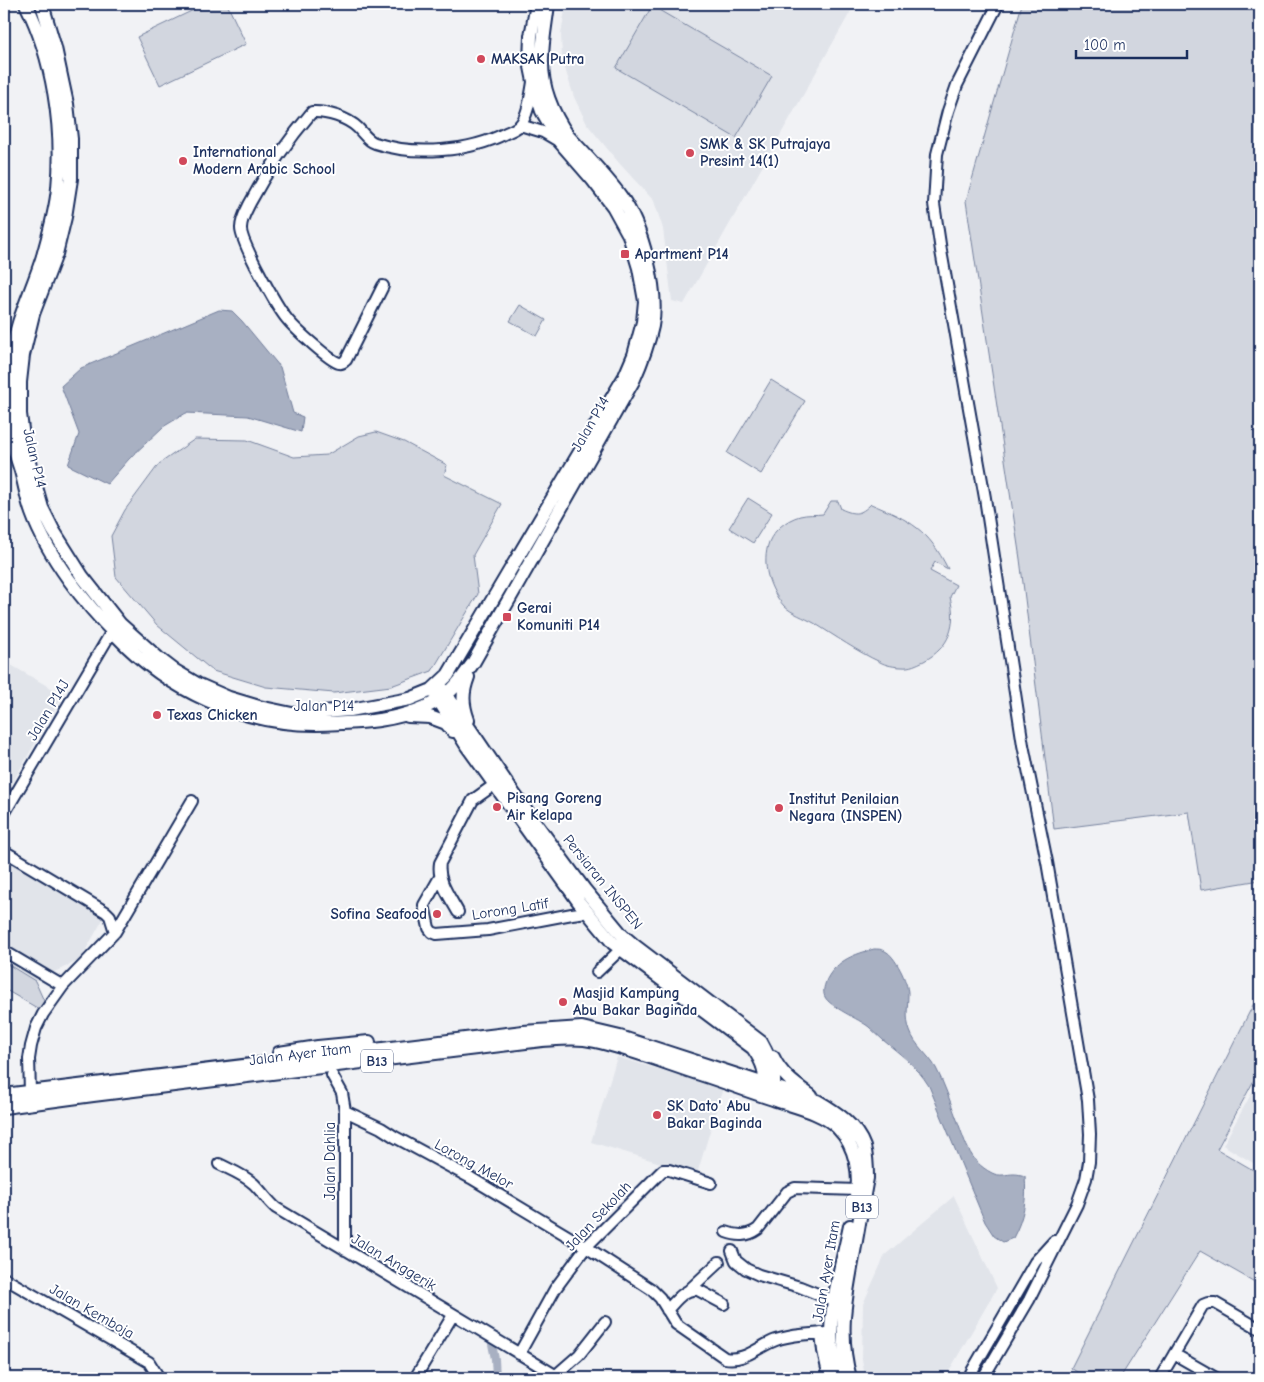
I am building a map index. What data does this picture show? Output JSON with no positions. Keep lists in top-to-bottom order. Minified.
{"streets":{"main road":["Jalan P14","Persiaran INSPEN","Jalan Ayer Itam","B13"],"street":["Jalan P14J","Lorong Latif","Jalan Dahlia","Lorong Melor","Jalan Sekolah","Jalan Anggerik","Jalan Kemboja"]},"crossings":[["Jalan P14","Jalan P14J"],["Persiaran INSPEN","Lorong Latif"],["Persiaran INSPEN","Jalan Ayer Itam"],["Persiaran INSPEN","B13"],["Jalan Ayer Itam","B13"],["Jalan Ayer Itam","Lorong Melor"],["Jalan Dahlia","Lorong Melor"],["Jalan Dahlia","Jalan Anggerik"],["Lorong Melor","Jalan Sekolah"],["Jalan Sekolah","Jalan Anggerik"]],"places":{"other":["MAKSAK Putra","SMK & SK Putrajaya Presint 14(1)","International Modern Arabic School","Texas Chicken","Pisang Goreng Air Kelapa","Institut Penilaian Negara (INSPEN)","Sofina Seafood","Masjid Kampung Abu Bakar Baginda","SK Dato' Abu Bakar Baginda"],"transit":["Apartment P14","Gerai Komuniti P14"]},"scale_bar":"100 m"}
